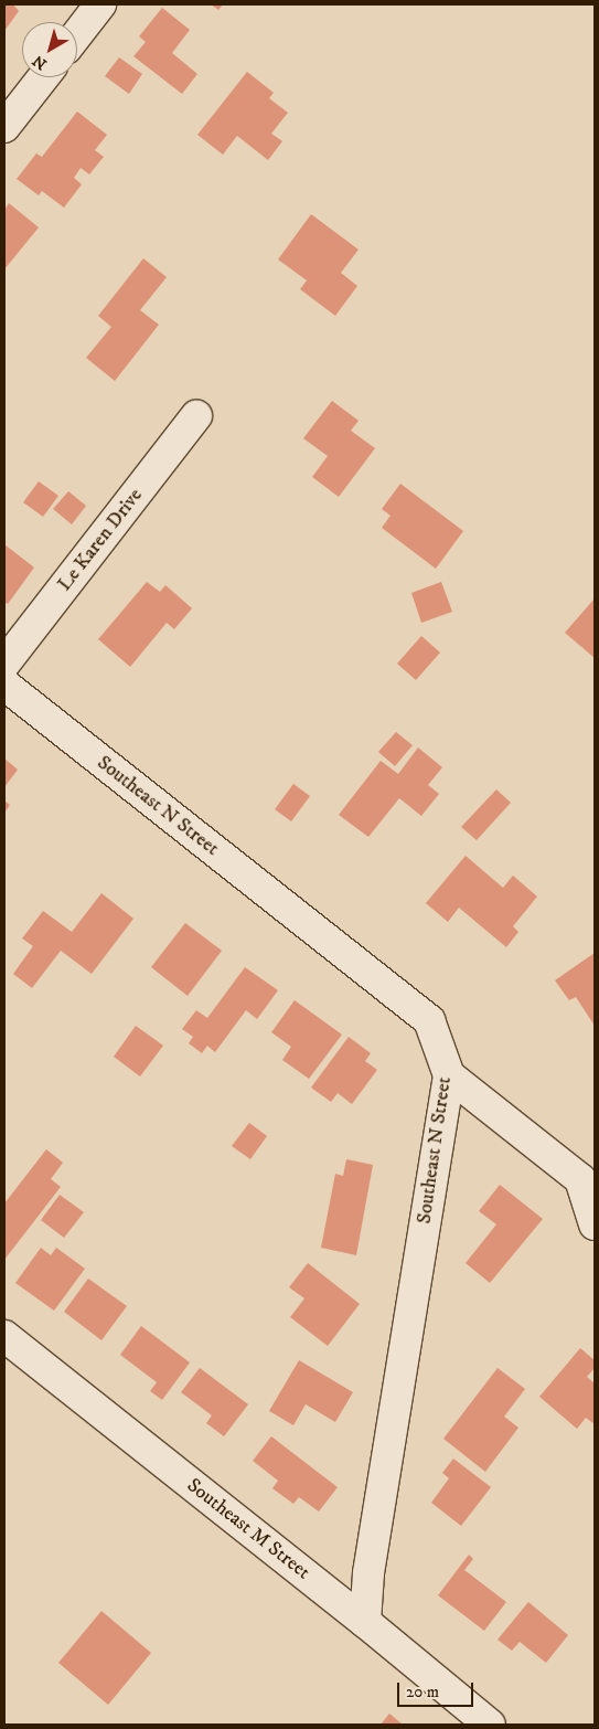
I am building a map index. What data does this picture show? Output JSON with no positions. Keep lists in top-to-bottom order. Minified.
{"streets":{"street":["Le Karen Drive","Southeast N Street","Southeast M Street"]},"crossings":[["Southeast N Street","Southeast M Street"]],"scale_bar":"20 m","north":"bottom left"}
